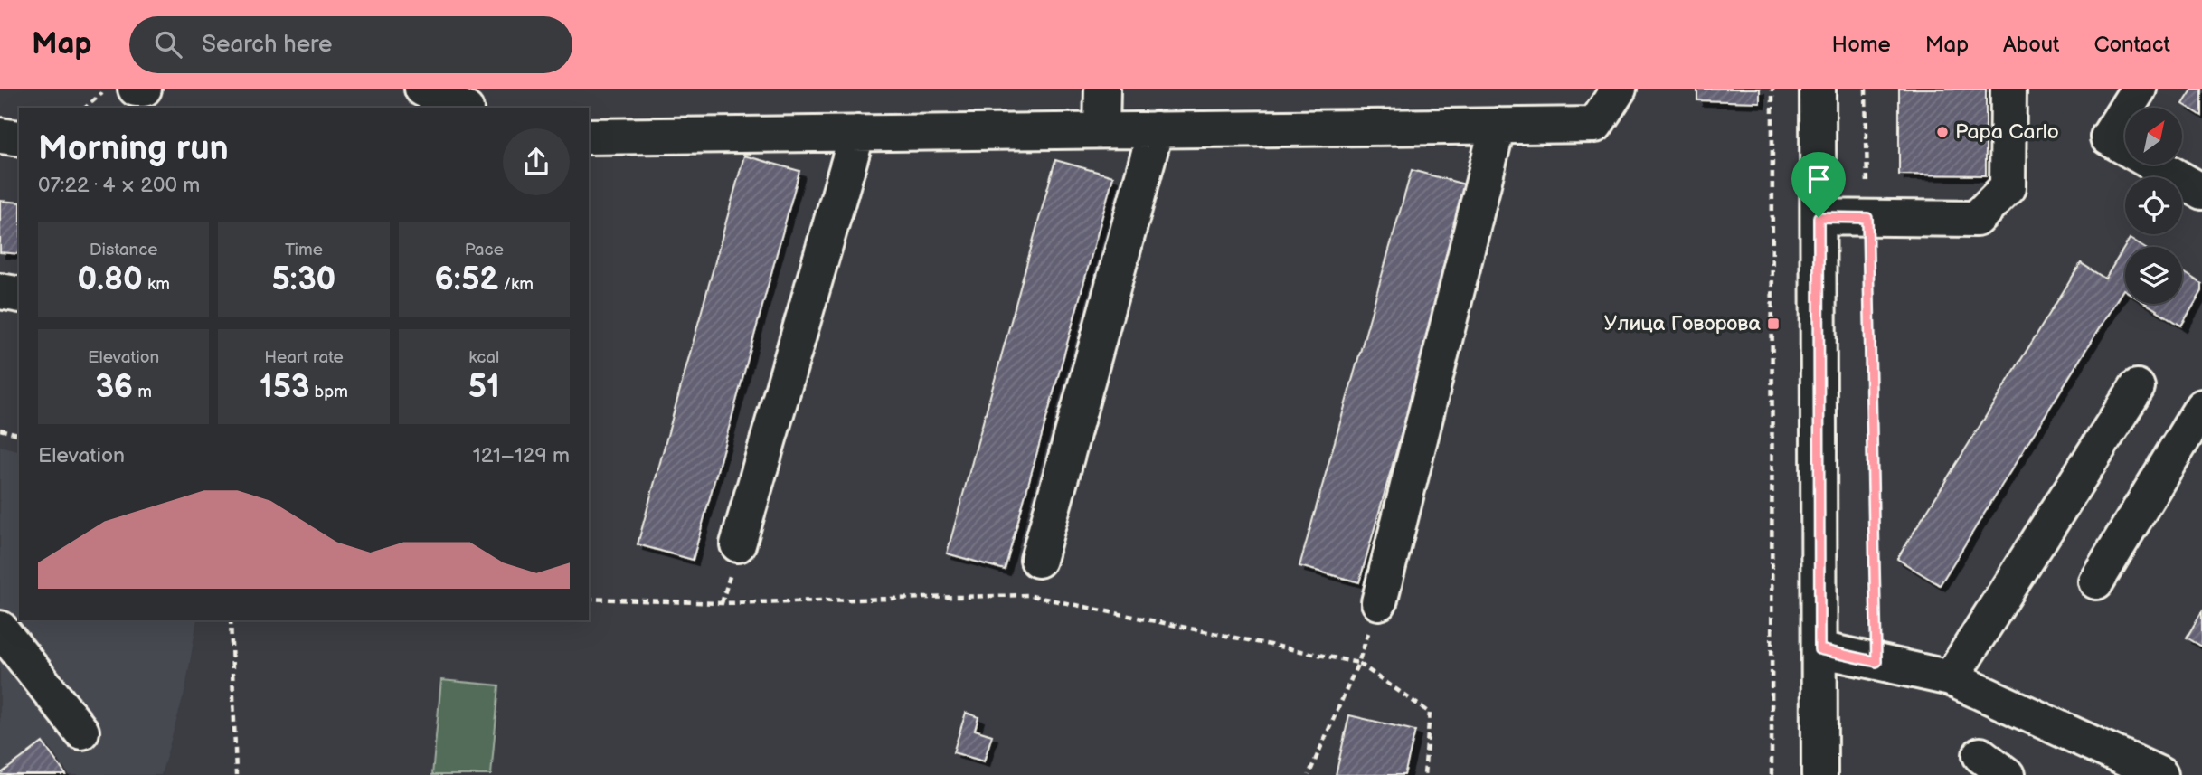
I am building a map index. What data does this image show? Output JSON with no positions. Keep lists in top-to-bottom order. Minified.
{"places":{"other":["Papa Carlo"],"transit":["Улица Говорова"]},"north":"top right","page":{"header":"Map","search":"Search here","nav":["Home","Map","About","Contact"],"heading":["Morning run","07:22 · 4 × 200 m"],"stats":[["Distance","0.80 km"],["Time","5:30"],["Pace","6:52 /km"],["Elevation","36 m"],["Heart rate","153 bpm"],["kcal","51"]],"chart":["Elevation","121–129 m"]}}
